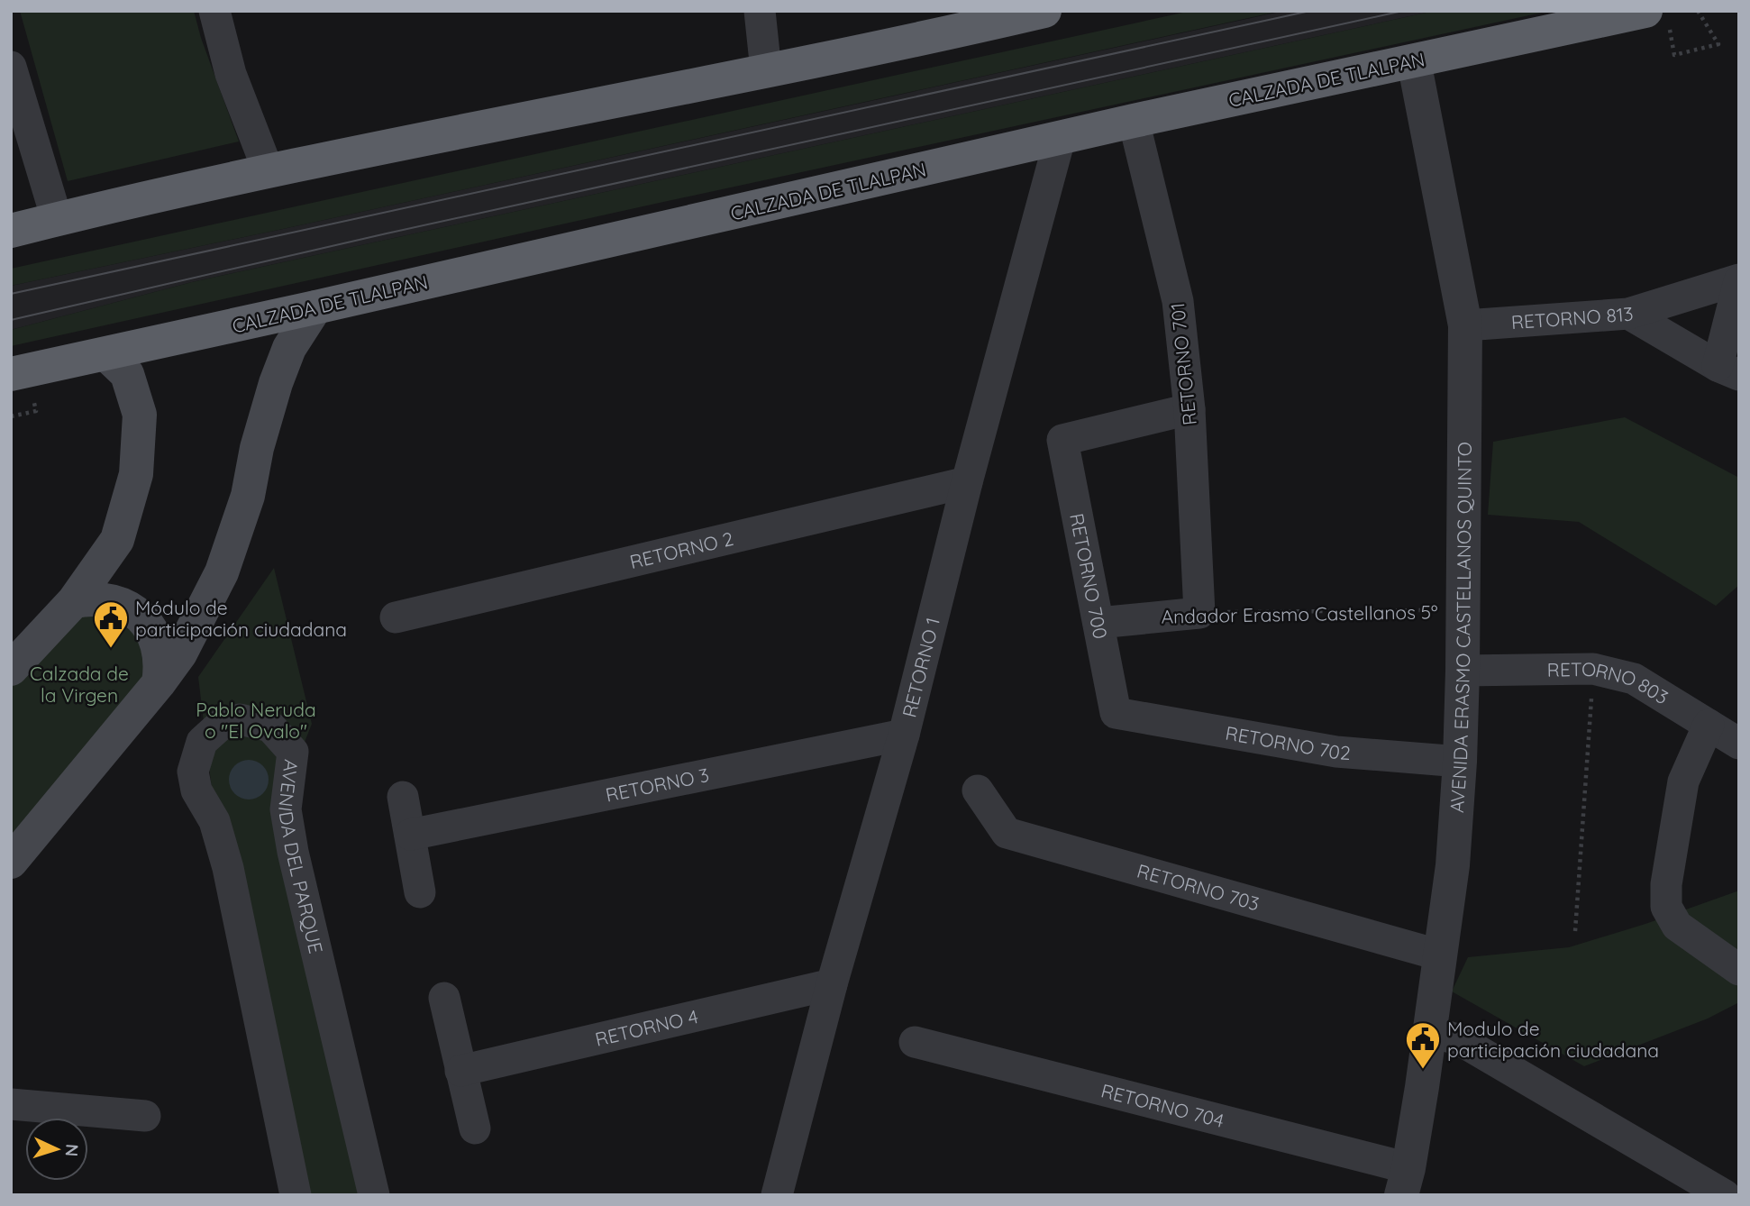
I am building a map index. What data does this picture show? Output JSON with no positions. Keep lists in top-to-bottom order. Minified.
{"streets":{"highway":["CALZADA DE TLALPAN"],"street":["RETORNO 813","RETORNO 701","RETORNO 2","RETORNO 700","Andador Erasmo Castellanos 5º","AVENIDA ERASMO CASTELLANOS QUINTO","RETORNO 1","RETORNO 803","RETORNO 702","RETORNO 3","AVENIDA DEL PARQUE","RETORNO 703","RETORNO 4","RETORNO 704"]},"crossings":[["CALZADA DE TLALPAN","RETORNO 701"],["CALZADA DE TLALPAN","AVENIDA ERASMO CASTELLANOS QUINTO"],["CALZADA DE TLALPAN","RETORNO 1"],["RETORNO 813","AVENIDA ERASMO CASTELLANOS QUINTO"],["RETORNO 701","RETORNO 700"],["RETORNO 701","Andador Erasmo Castellanos 5º"],["RETORNO 2","RETORNO 1"],["RETORNO 700","Andador Erasmo Castellanos 5º"],["RETORNO 700","RETORNO 702"],["Andador Erasmo Castellanos 5º","AVENIDA ERASMO CASTELLANOS QUINTO"],["AVENIDA ERASMO CASTELLANOS QUINTO","RETORNO 803"],["AVENIDA ERASMO CASTELLANOS QUINTO","RETORNO 702"],["AVENIDA ERASMO CASTELLANOS QUINTO","RETORNO 703"],["AVENIDA ERASMO CASTELLANOS QUINTO","RETORNO 704"],["RETORNO 1","RETORNO 3"],["RETORNO 1","RETORNO 4"]],"parks":["Calzada de la Virgen","Pablo Neruda o \"El Ovalo\""],"places":{"public building":["Módulo de participación ciudadana","Modulo de participación ciudadana"]},"north":"right"}
